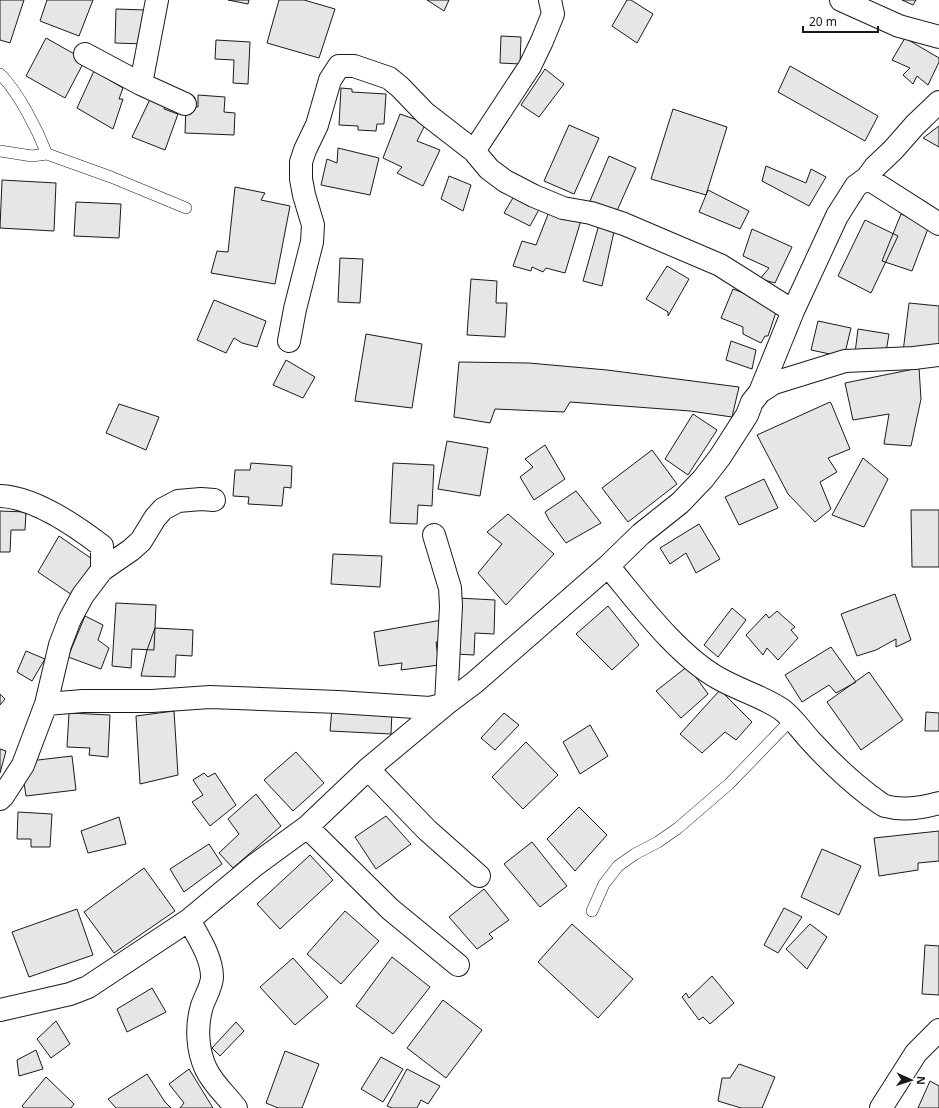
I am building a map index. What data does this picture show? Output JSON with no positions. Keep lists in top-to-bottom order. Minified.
{"scale_bar":"20 m","north":"right"}
